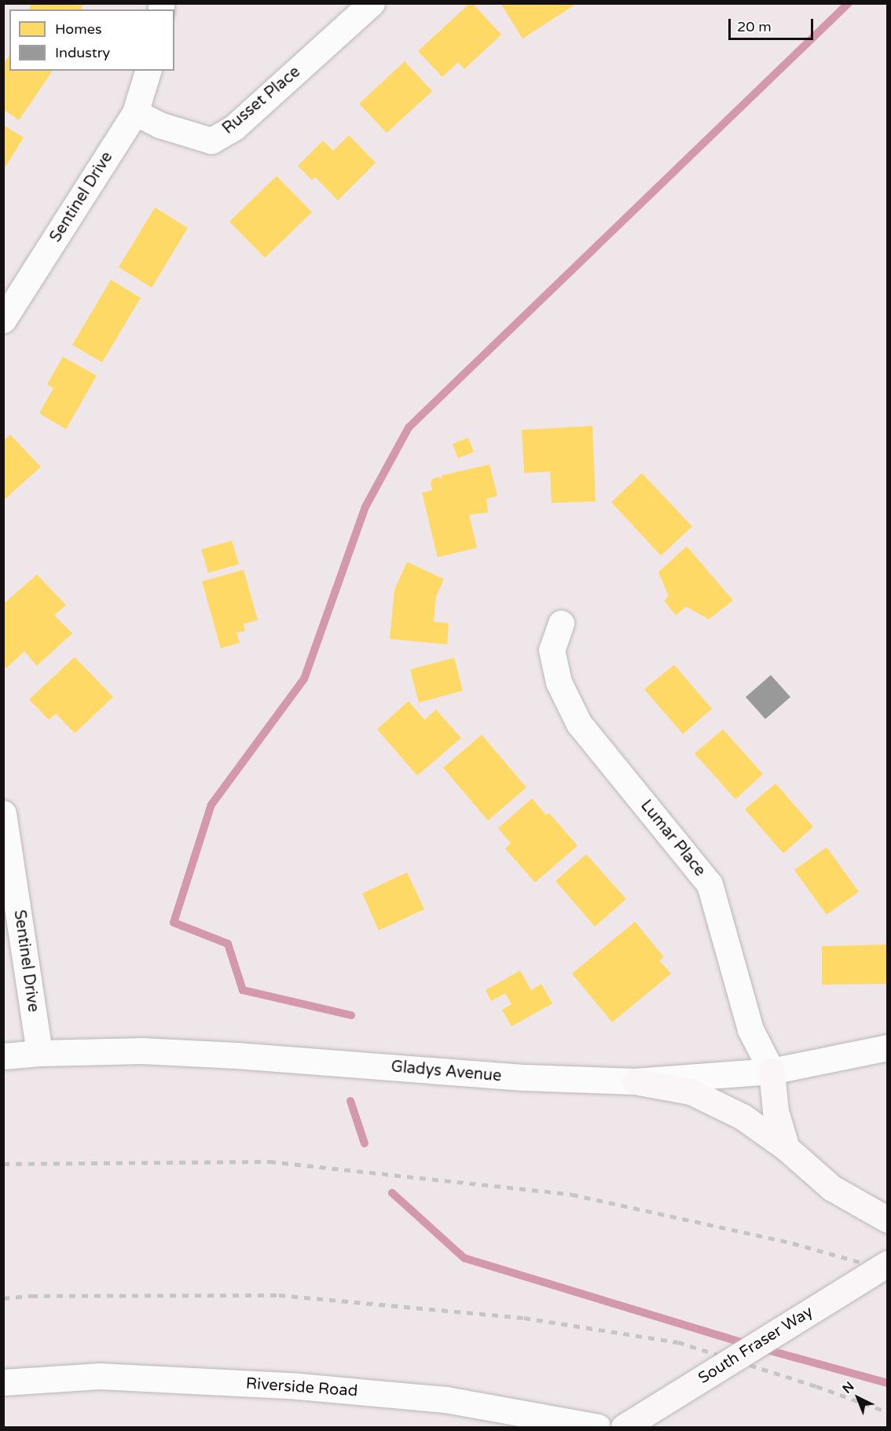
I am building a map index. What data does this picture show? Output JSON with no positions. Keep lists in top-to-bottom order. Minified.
{"streets":{"main road":["South Fraser Way"],"street":["Russet Place","Sentinel Drive","Lumar Place","Gladys Avenue","Riverside Road"]},"crossings":[["Russet Place","Sentinel Drive"],["Sentinel Drive","Gladys Avenue"],["Lumar Place","Gladys Avenue"]],"legend":["Homes","Industry"],"scale_bar":"20 m","north":"top left"}
